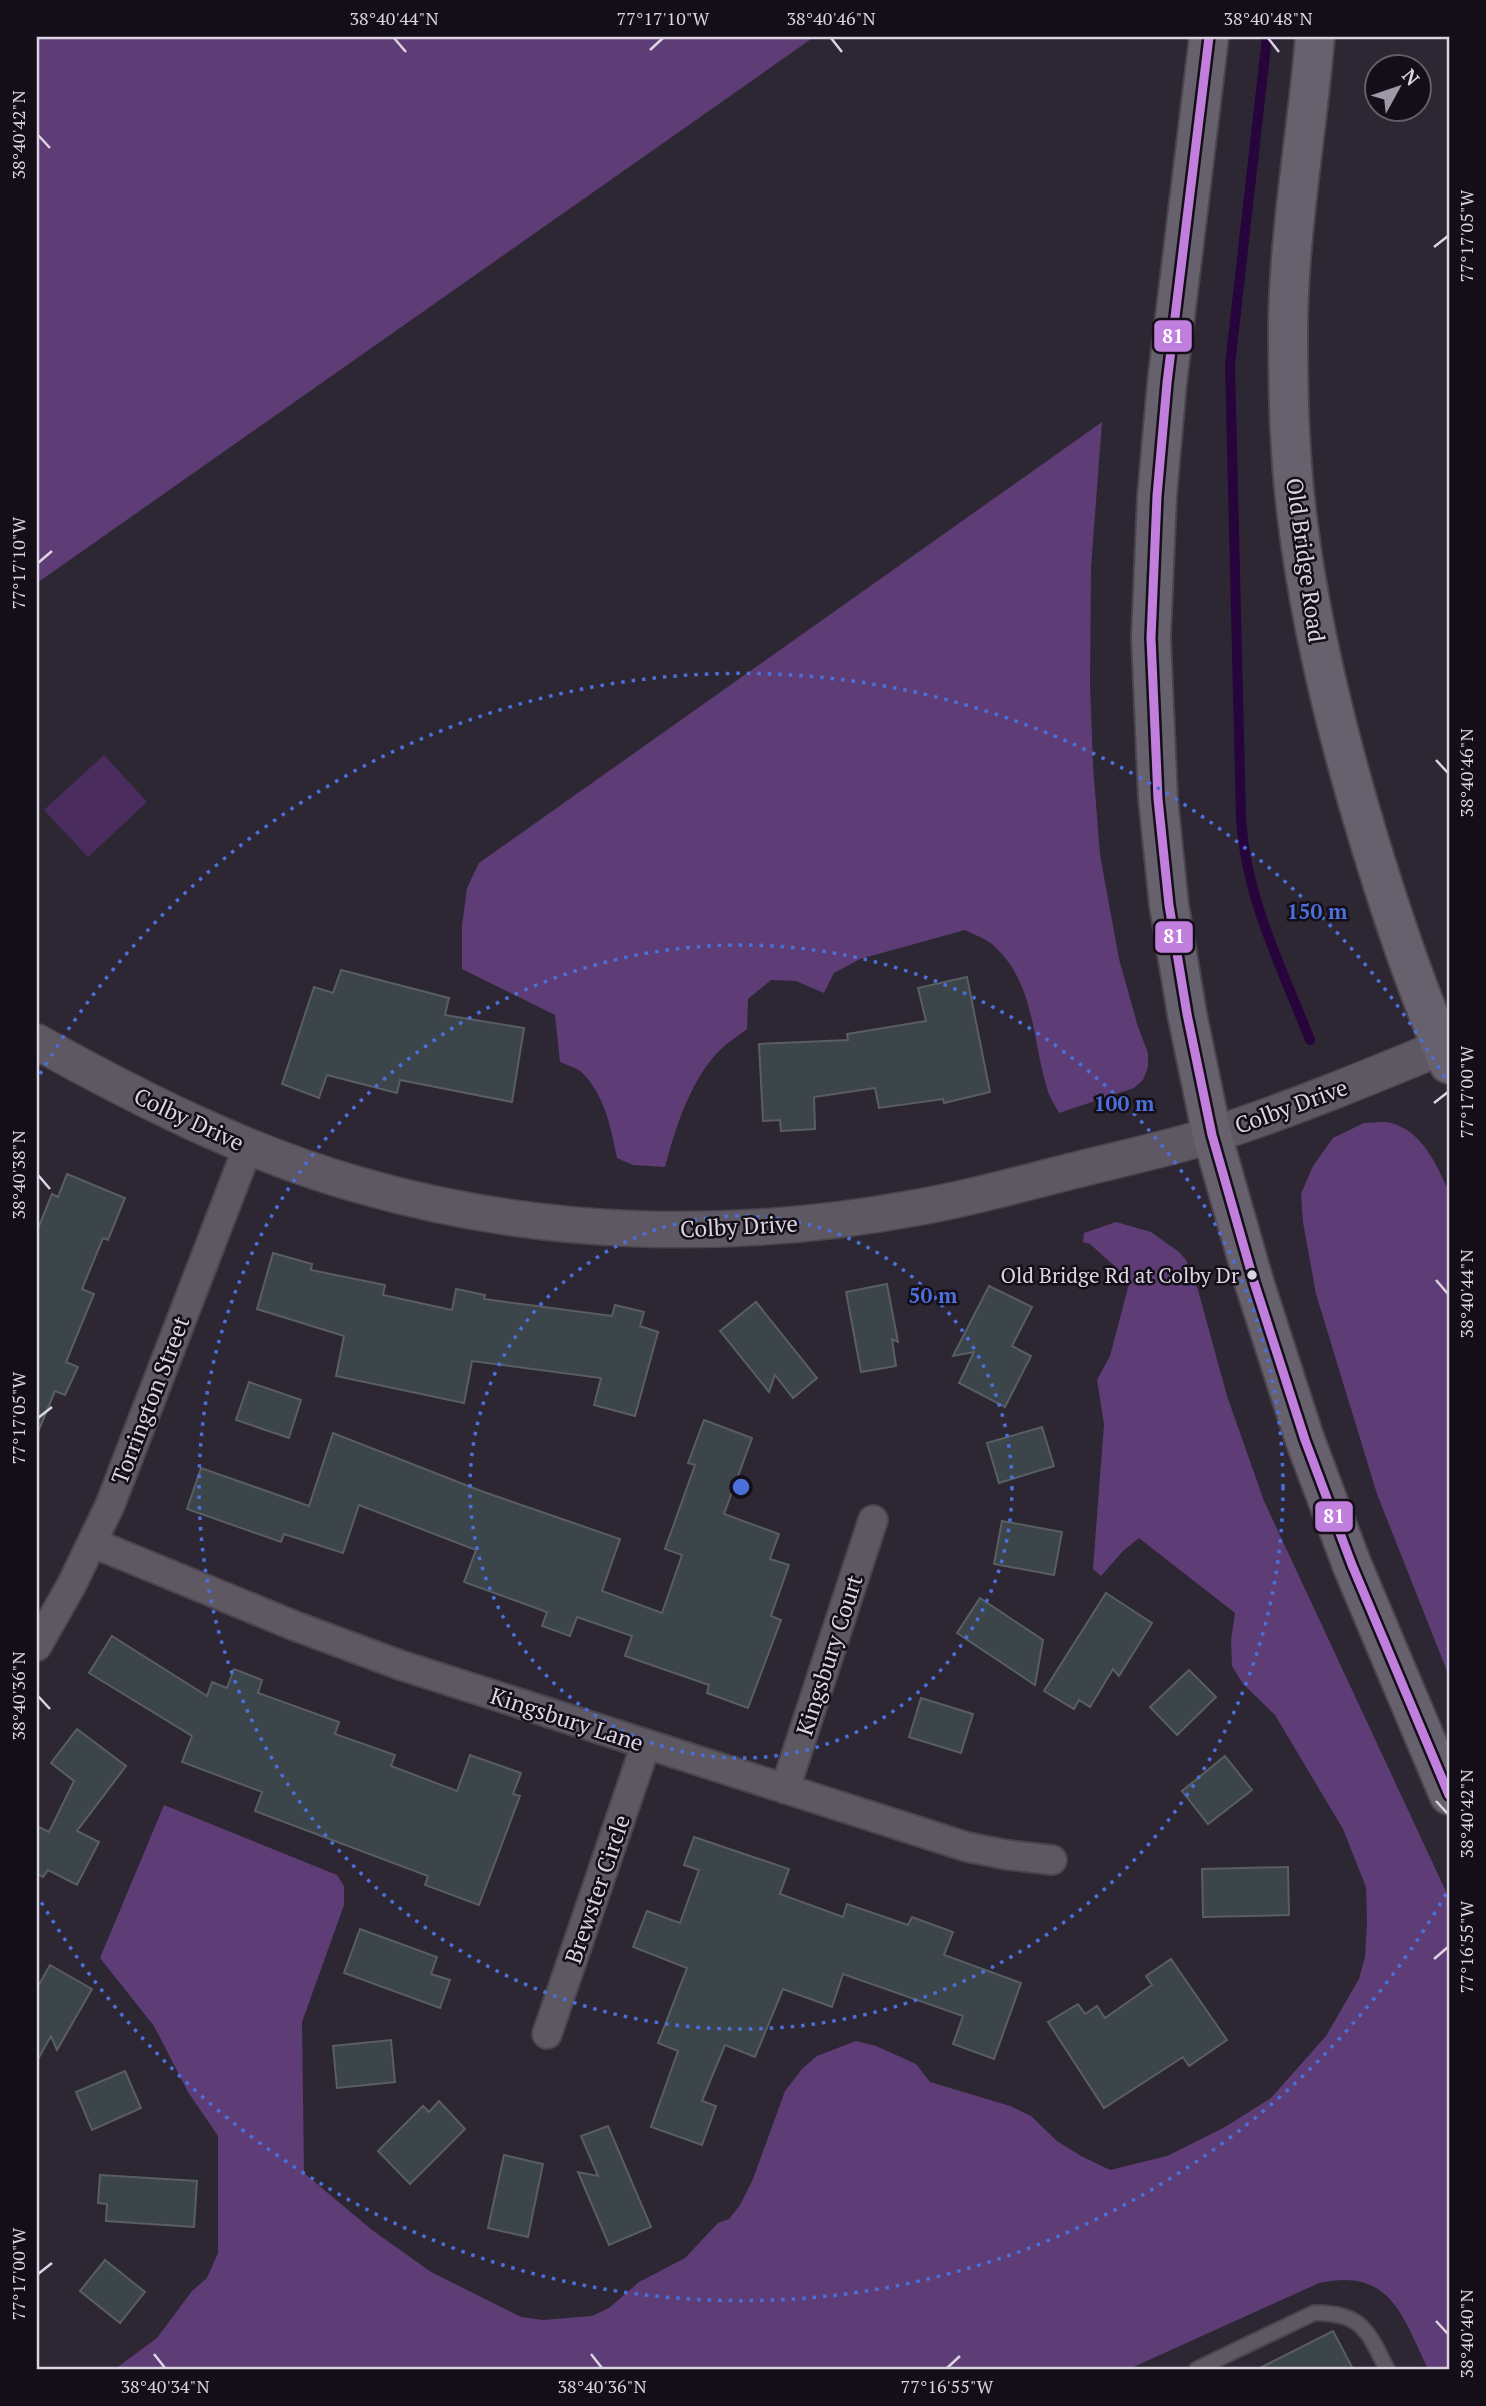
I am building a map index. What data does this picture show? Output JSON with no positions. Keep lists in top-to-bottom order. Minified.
{"streets":{"main road":["Old Bridge Road"],"street":["Colby Drive","Torrington Street","Kingsbury Court","Kingsbury Lane","Brewster Circle"]},"crossings":[["Old Bridge Road","Colby Drive"],["Colby Drive","Torrington Street"],["Torrington Street","Kingsbury Lane"],["Kingsbury Court","Kingsbury Lane"],["Kingsbury Lane","Brewster Circle"]],"places":["Old Bridge Rd at Colby Dr"],"lines":["transit line 81"],"north":"top right","coordinates":["38°40'44\"N","77°17'10\"W","38°40'46\"N","38°40'48\"N","38°40'42\"N","77°17'05\"W","77°17'00\"W","38°40'38\"N","38°40'36\"N","77°16'55\"W","38°40'40\"N","38°40'34\"N"],"rings":["150 m","100 m","50 m"]}
